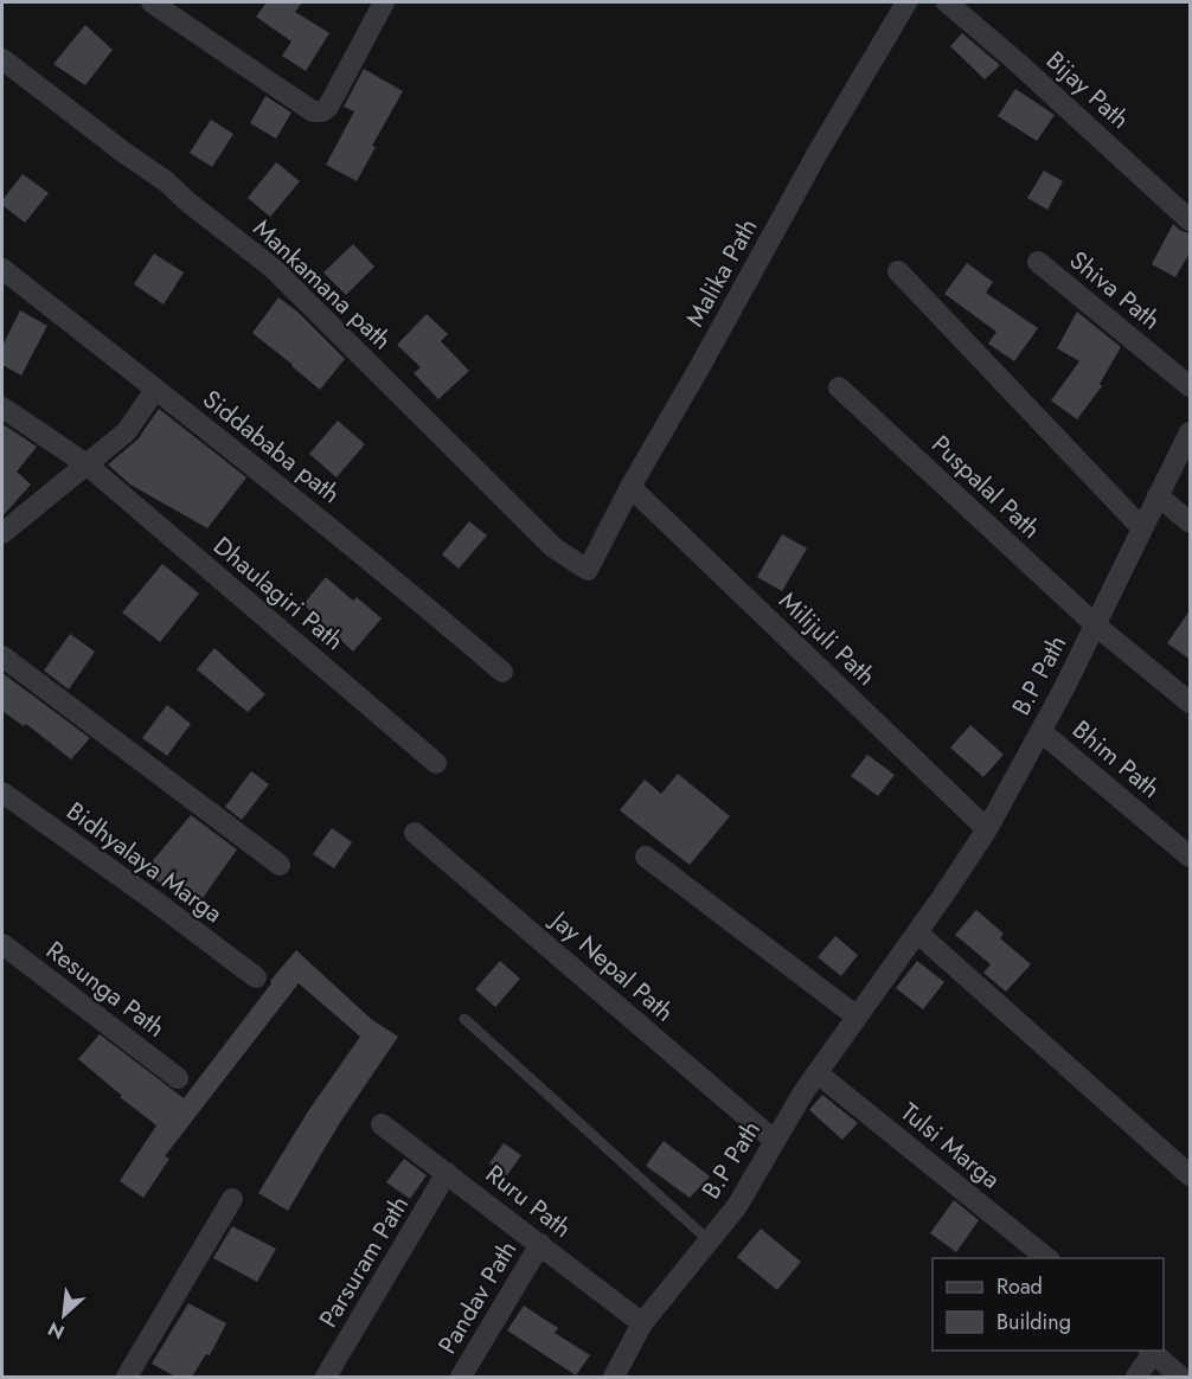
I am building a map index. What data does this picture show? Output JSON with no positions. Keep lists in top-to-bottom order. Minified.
{"streets":{"street":["Bijay Path","Malika Path","Mankamana path","Shiva Path","Siddababa path","Puspalal Path","Dhaulagiri Path","Milijuli Path","B.P Path","Bhim Path","Bidhyalaya Marga","Jay Nepal Path","Resunga Path","Tulsi Marga","Ruru Path","Parsuram Path","Pandav Path"]},"crossings":[["Malika Path","Mankamana path"],["Malika Path","Milijuli Path"],["Puspalal Path","B.P Path"],["Milijuli Path","B.P Path"],["B.P Path","Bhim Path"],["B.P Path","Jay Nepal Path"],["B.P Path","Tulsi Marga"],["B.P Path","Ruru Path"],["Ruru Path","Parsuram Path"],["Ruru Path","Pandav Path"]],"legend":["Road","Building"],"north":"bottom left"}
